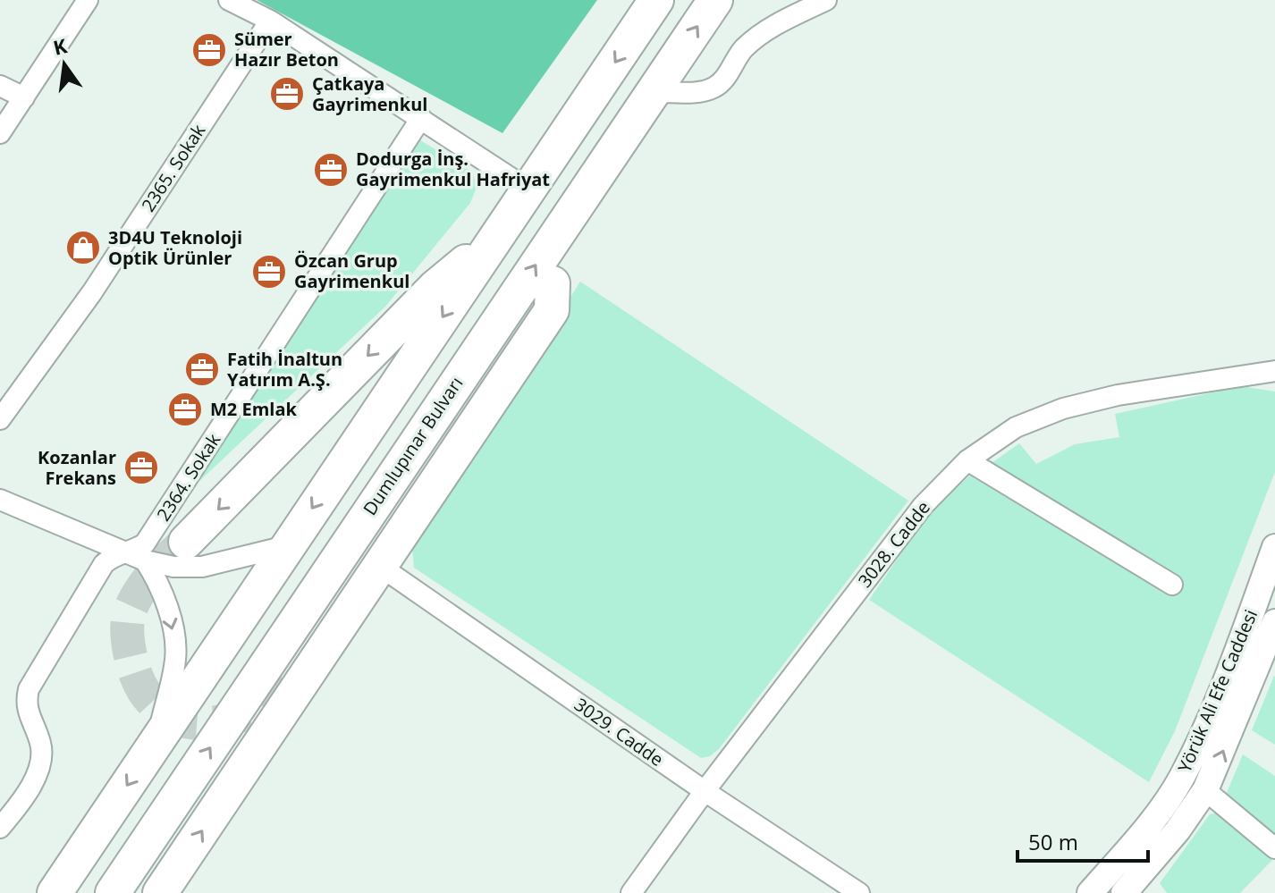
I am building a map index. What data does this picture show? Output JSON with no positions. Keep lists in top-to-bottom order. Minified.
{"streets":{"highway":["Dumlupınar Bulvarı"],"street":["2365. Sokak","2364. Sokak","3028. Cadde","Yörük Ali Efe Caddesi","3029. Cadde"]},"crossings":[["3028. Cadde","3029. Cadde"]],"places":{"office":["Sümer Hazır Beton","Çatkaya Gayrimenkul","Dodurga İnş. Gayrimenkul Hafriyat","Özcan Grup Gayrimenkul","Fatih İnaltun Yatırım A.Ş.","M2 Emlak","Kozanlar Frekans"],"shop":["3D4U Teknoloji Optik Ürünler"]},"scale_bar":"50 m","north":"top"}
